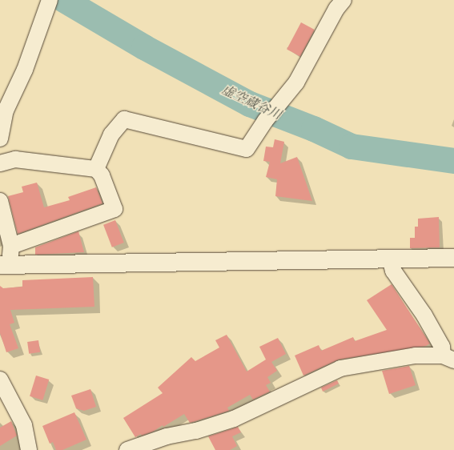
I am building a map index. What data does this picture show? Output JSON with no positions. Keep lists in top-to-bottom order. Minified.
{"water":["虚空蔵谷川"]}
